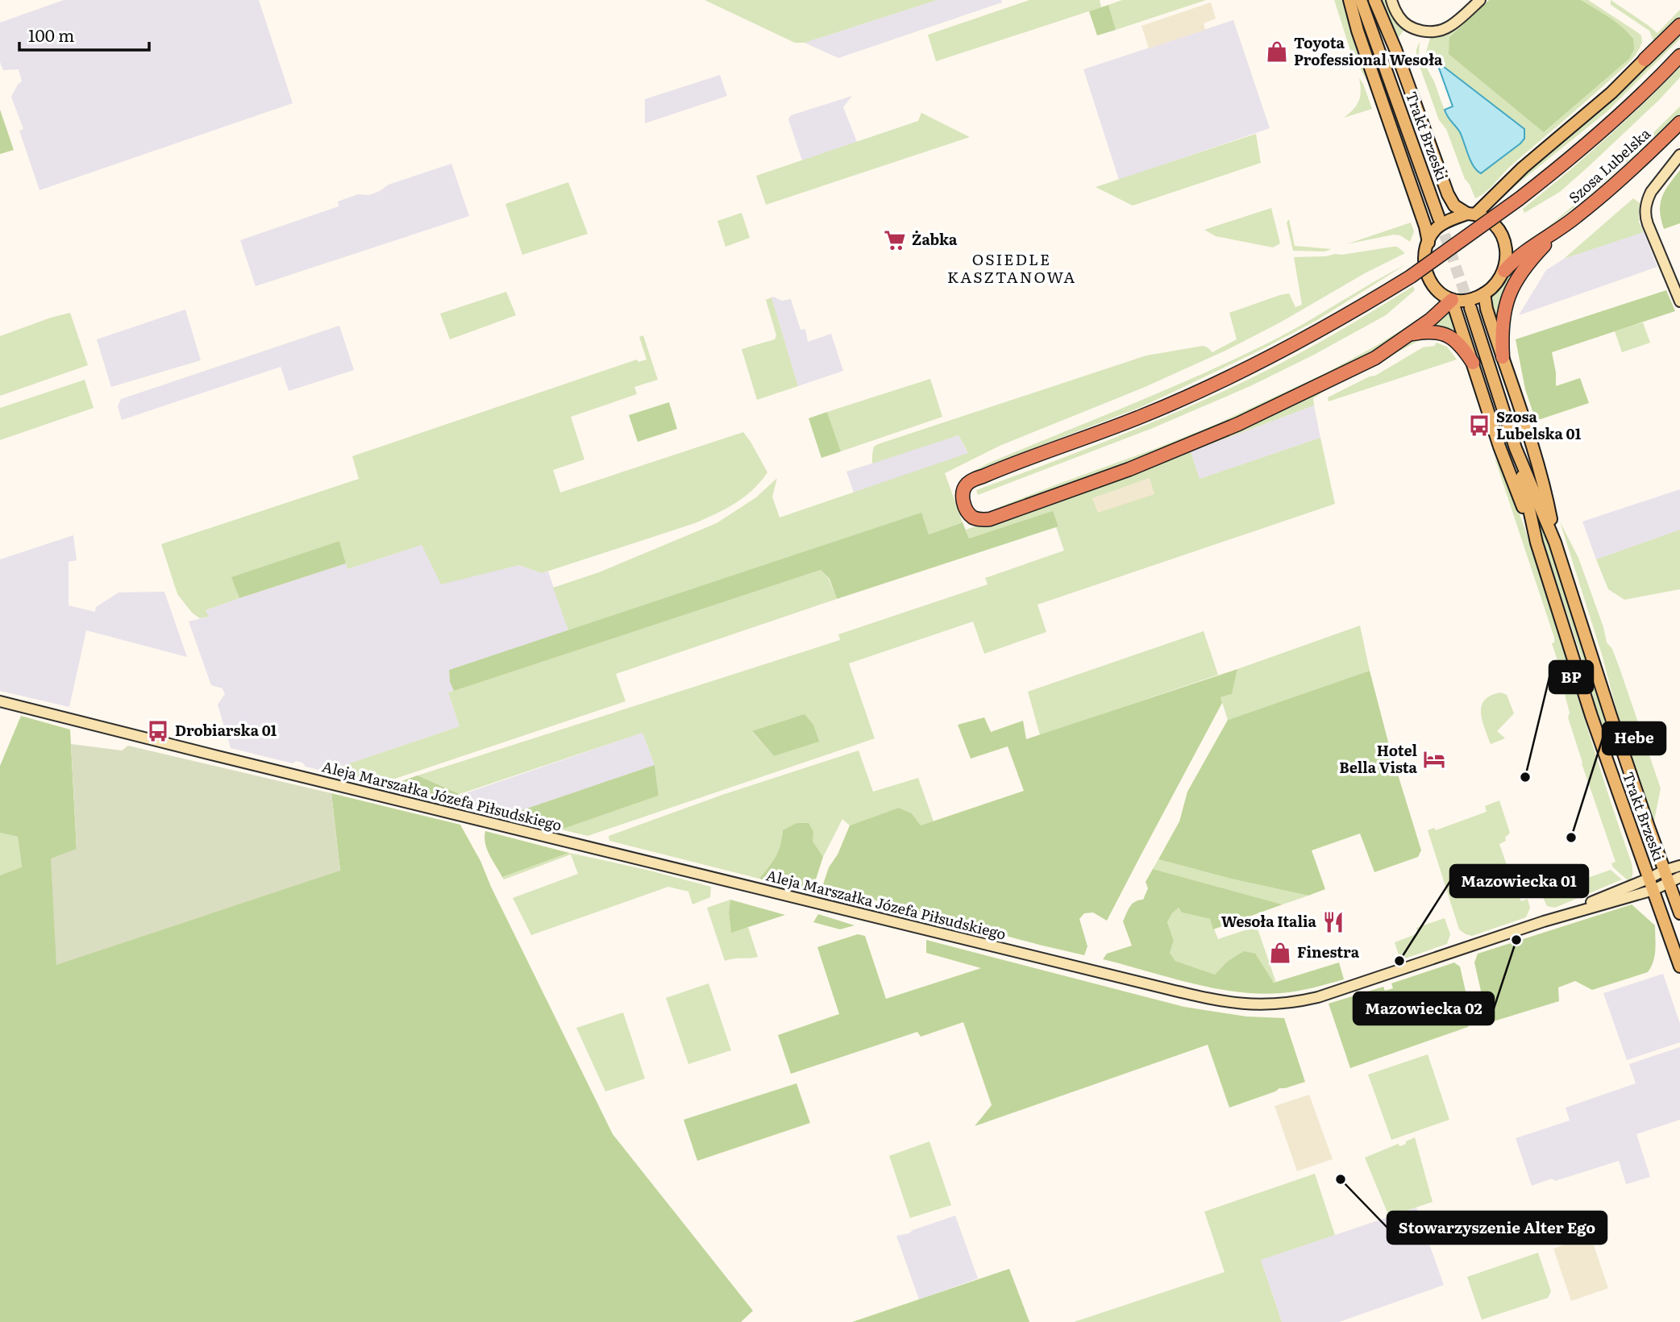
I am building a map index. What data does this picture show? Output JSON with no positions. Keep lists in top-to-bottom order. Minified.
{"streets":{"highway":["Szosa Lubelska"],"main road":["Trakt Brzeski","Aleja Marszałka Józefa Piłsudskiego"]},"crossings":[["Trakt Brzeski","Aleja Marszałka Józefa Piłsudskiego"]],"districts":["OSIEDLE KASZTANOWA"],"places":{"shop":["Toyota Professional Wesoła","Finestra"],"supermarket":["Żabka"],"bus stop":["Szosa Lubelska 01","Drobiarska 01"],"hotel":["Hotel Bella Vista"],"other":["BP","Hebe","Mazowiecka 02","Mazowiecka 01","Stowarzyszenie Alter Ego"],"restaurant":["Wesoła Italia"]},"scale_bar":"100 m"}
